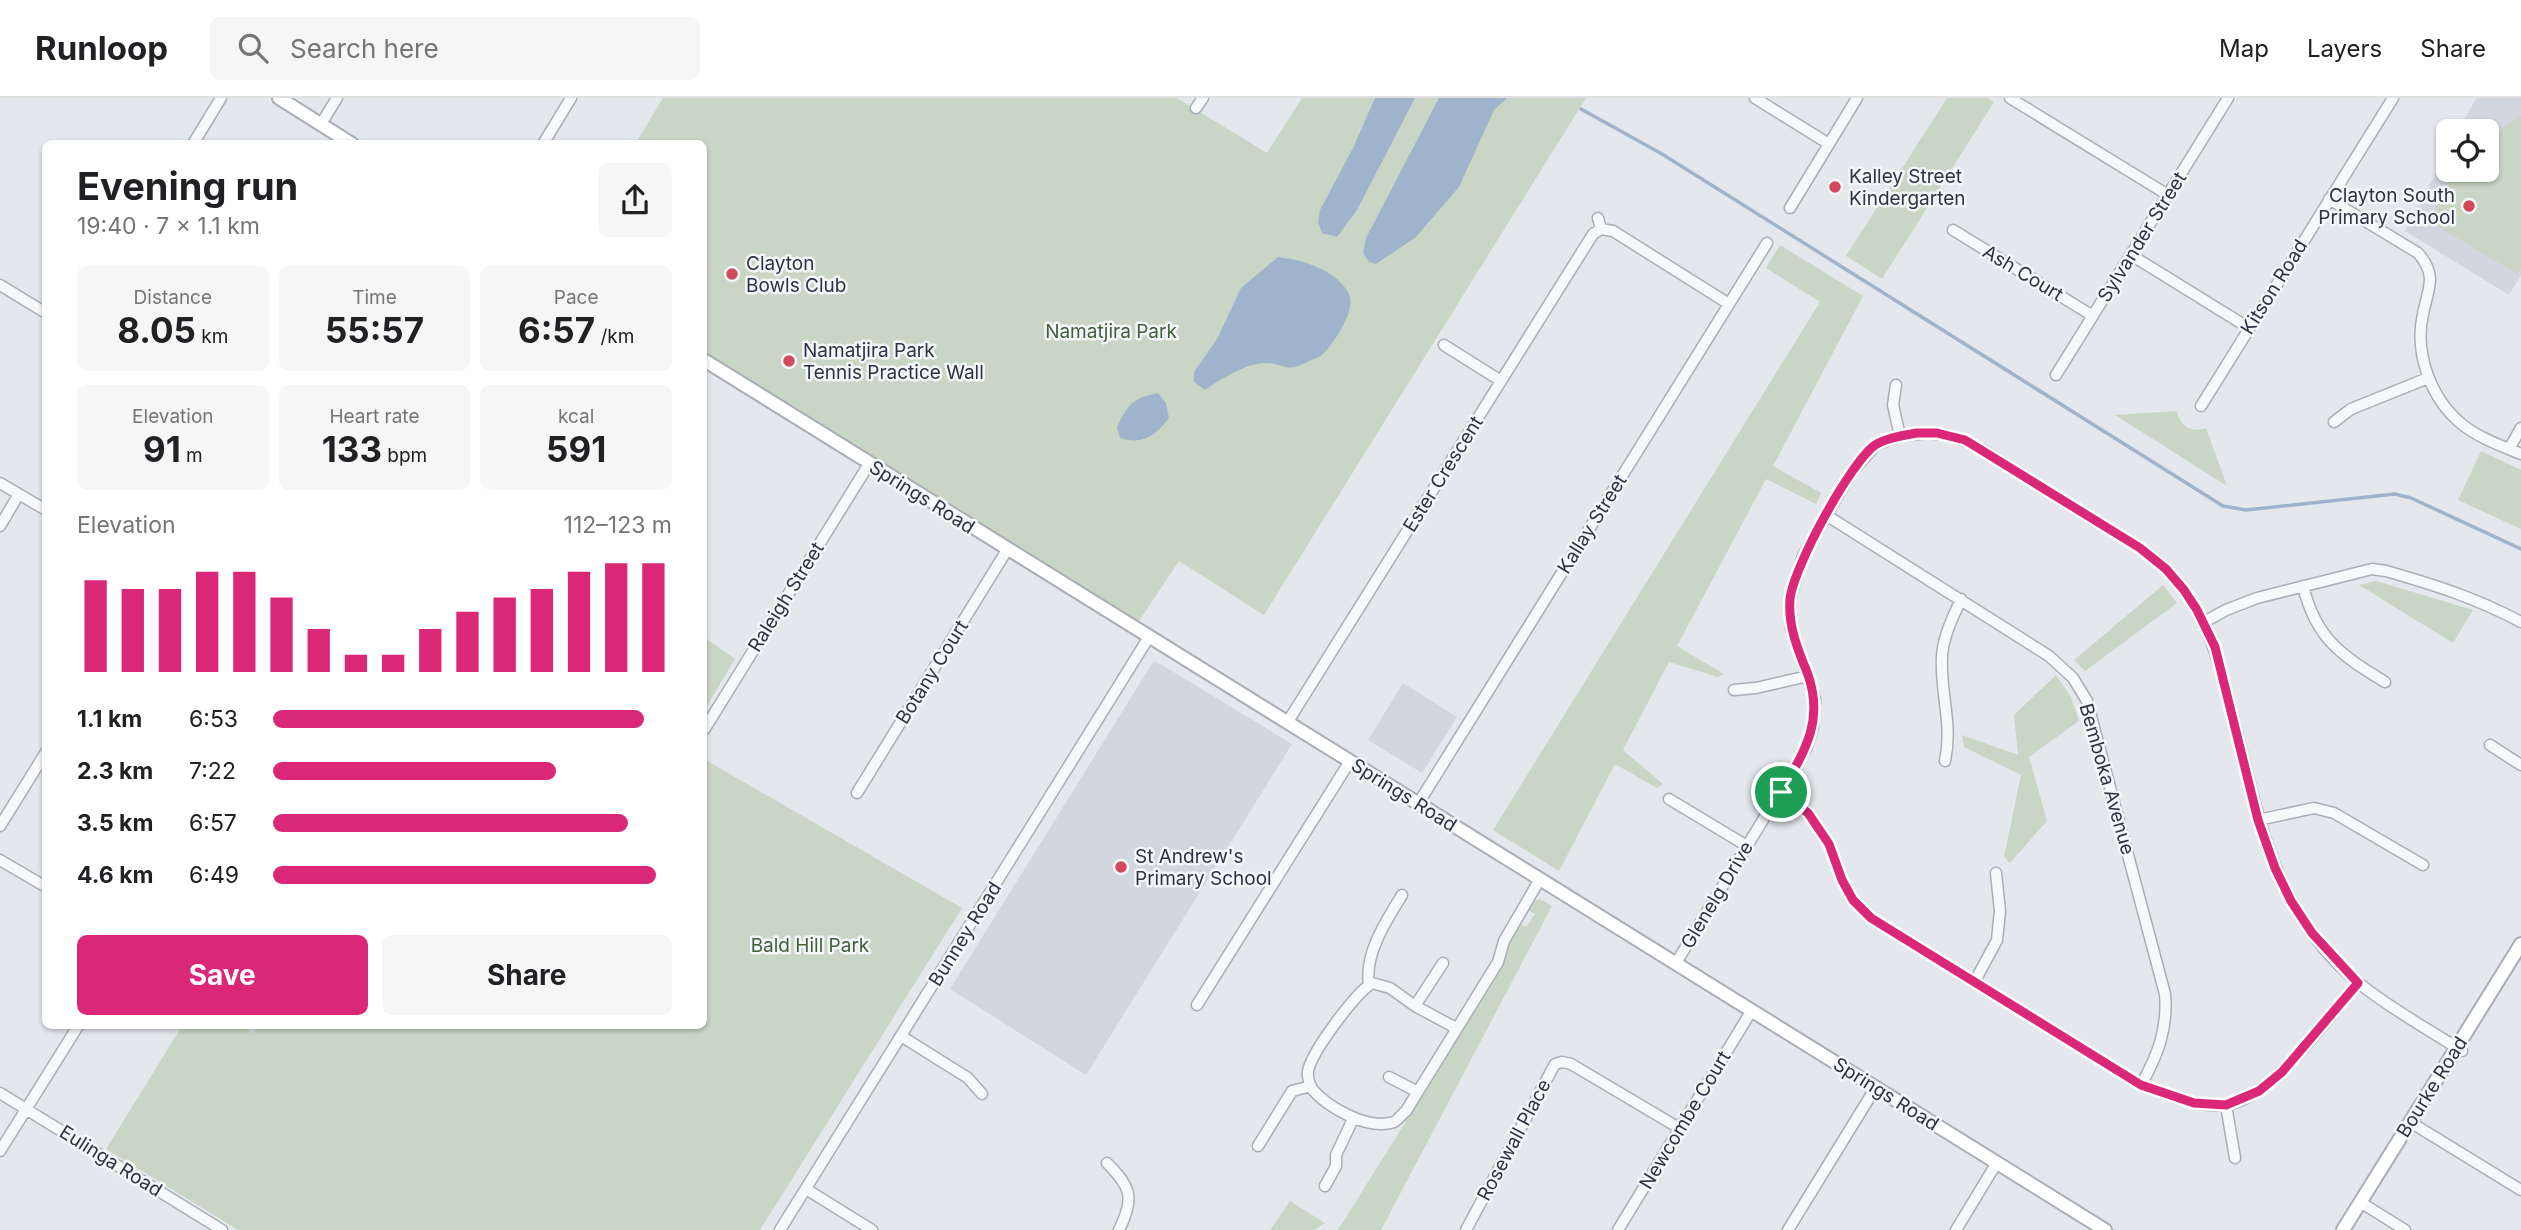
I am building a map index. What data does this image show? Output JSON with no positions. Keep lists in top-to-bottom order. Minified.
{"streets":{"main road":["Springs Road","Bourke Road"],"street":["Sylvander Street","Ash Court","Kitson Road","Ester Crescent","Kallay Street","Raleigh Street","Botany Court","Bemboka Avenue","Glenelg Drive","Bunney Road","Newcombe Court","Rosewall Place","Eulinga Road"]},"crossings":[["Sylvander Street","Ash Court"],["Ester Crescent","Springs Road"],["Ester Crescent","Kallay Street"],["Springs Road","Kallay Street"],["Springs Road","Raleigh Street"],["Springs Road","Botany Court"],["Springs Road","Glenelg Drive"],["Springs Road","Bunney Road"],["Springs Road","Newcombe Court"],["Bemboka Avenue","Glenelg Drive"],["Glenelg Drive","Bourke Road"],["Newcombe Court","Rosewall Place"]],"parks":["Namatjira Park","Bald Hill Park"],"places":["Kalley Street Kindergarten","Clayton South Primary School","Clayton Bowls Club","Namatjira Park Tennis Practice Wall","St Andrew's Primary School"],"page":{"header":"Runloop","search":"Search here","nav":["Map","Layers","Share"],"heading":["Evening run","19:40 · 7 × 1.1 km"],"stats":[["Distance","8.05 km"],["Time","55:57"],["Pace","6:57 /km"],["Elevation","91 m"],["Heart rate","133 bpm"],["kcal","591"]],"chart":["Elevation","112–123 m"],"list":[{"name":"1.1 km","note":"6:53"},{"name":"2.3 km","note":"7:22"},{"name":"3.5 km","note":"6:57"},{"name":"4.6 km","note":"6:49"}],"buttons":["Save","Share"]}}
